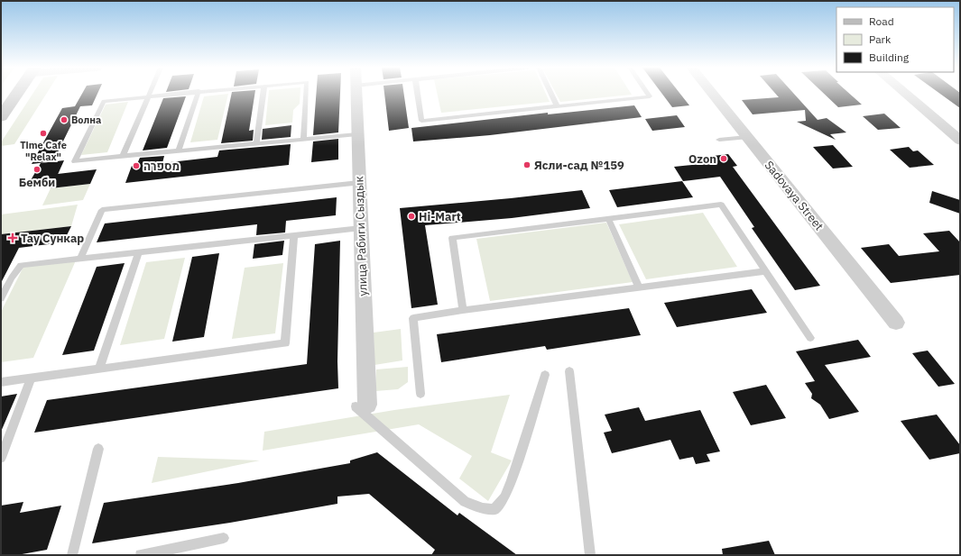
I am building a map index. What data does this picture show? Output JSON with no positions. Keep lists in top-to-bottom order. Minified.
{"streets":{"street":["Sadovaya Street","улица Рабиги Сыздык"]},"places":{"other":["Волна","Time Cafe \"Relax\"","Ozon","Ясли-сад №159","מספרה","Бемби","Hi-Mart"],"health":["Тау Сункар"]},"legend":["Road","Park","Building"]}
